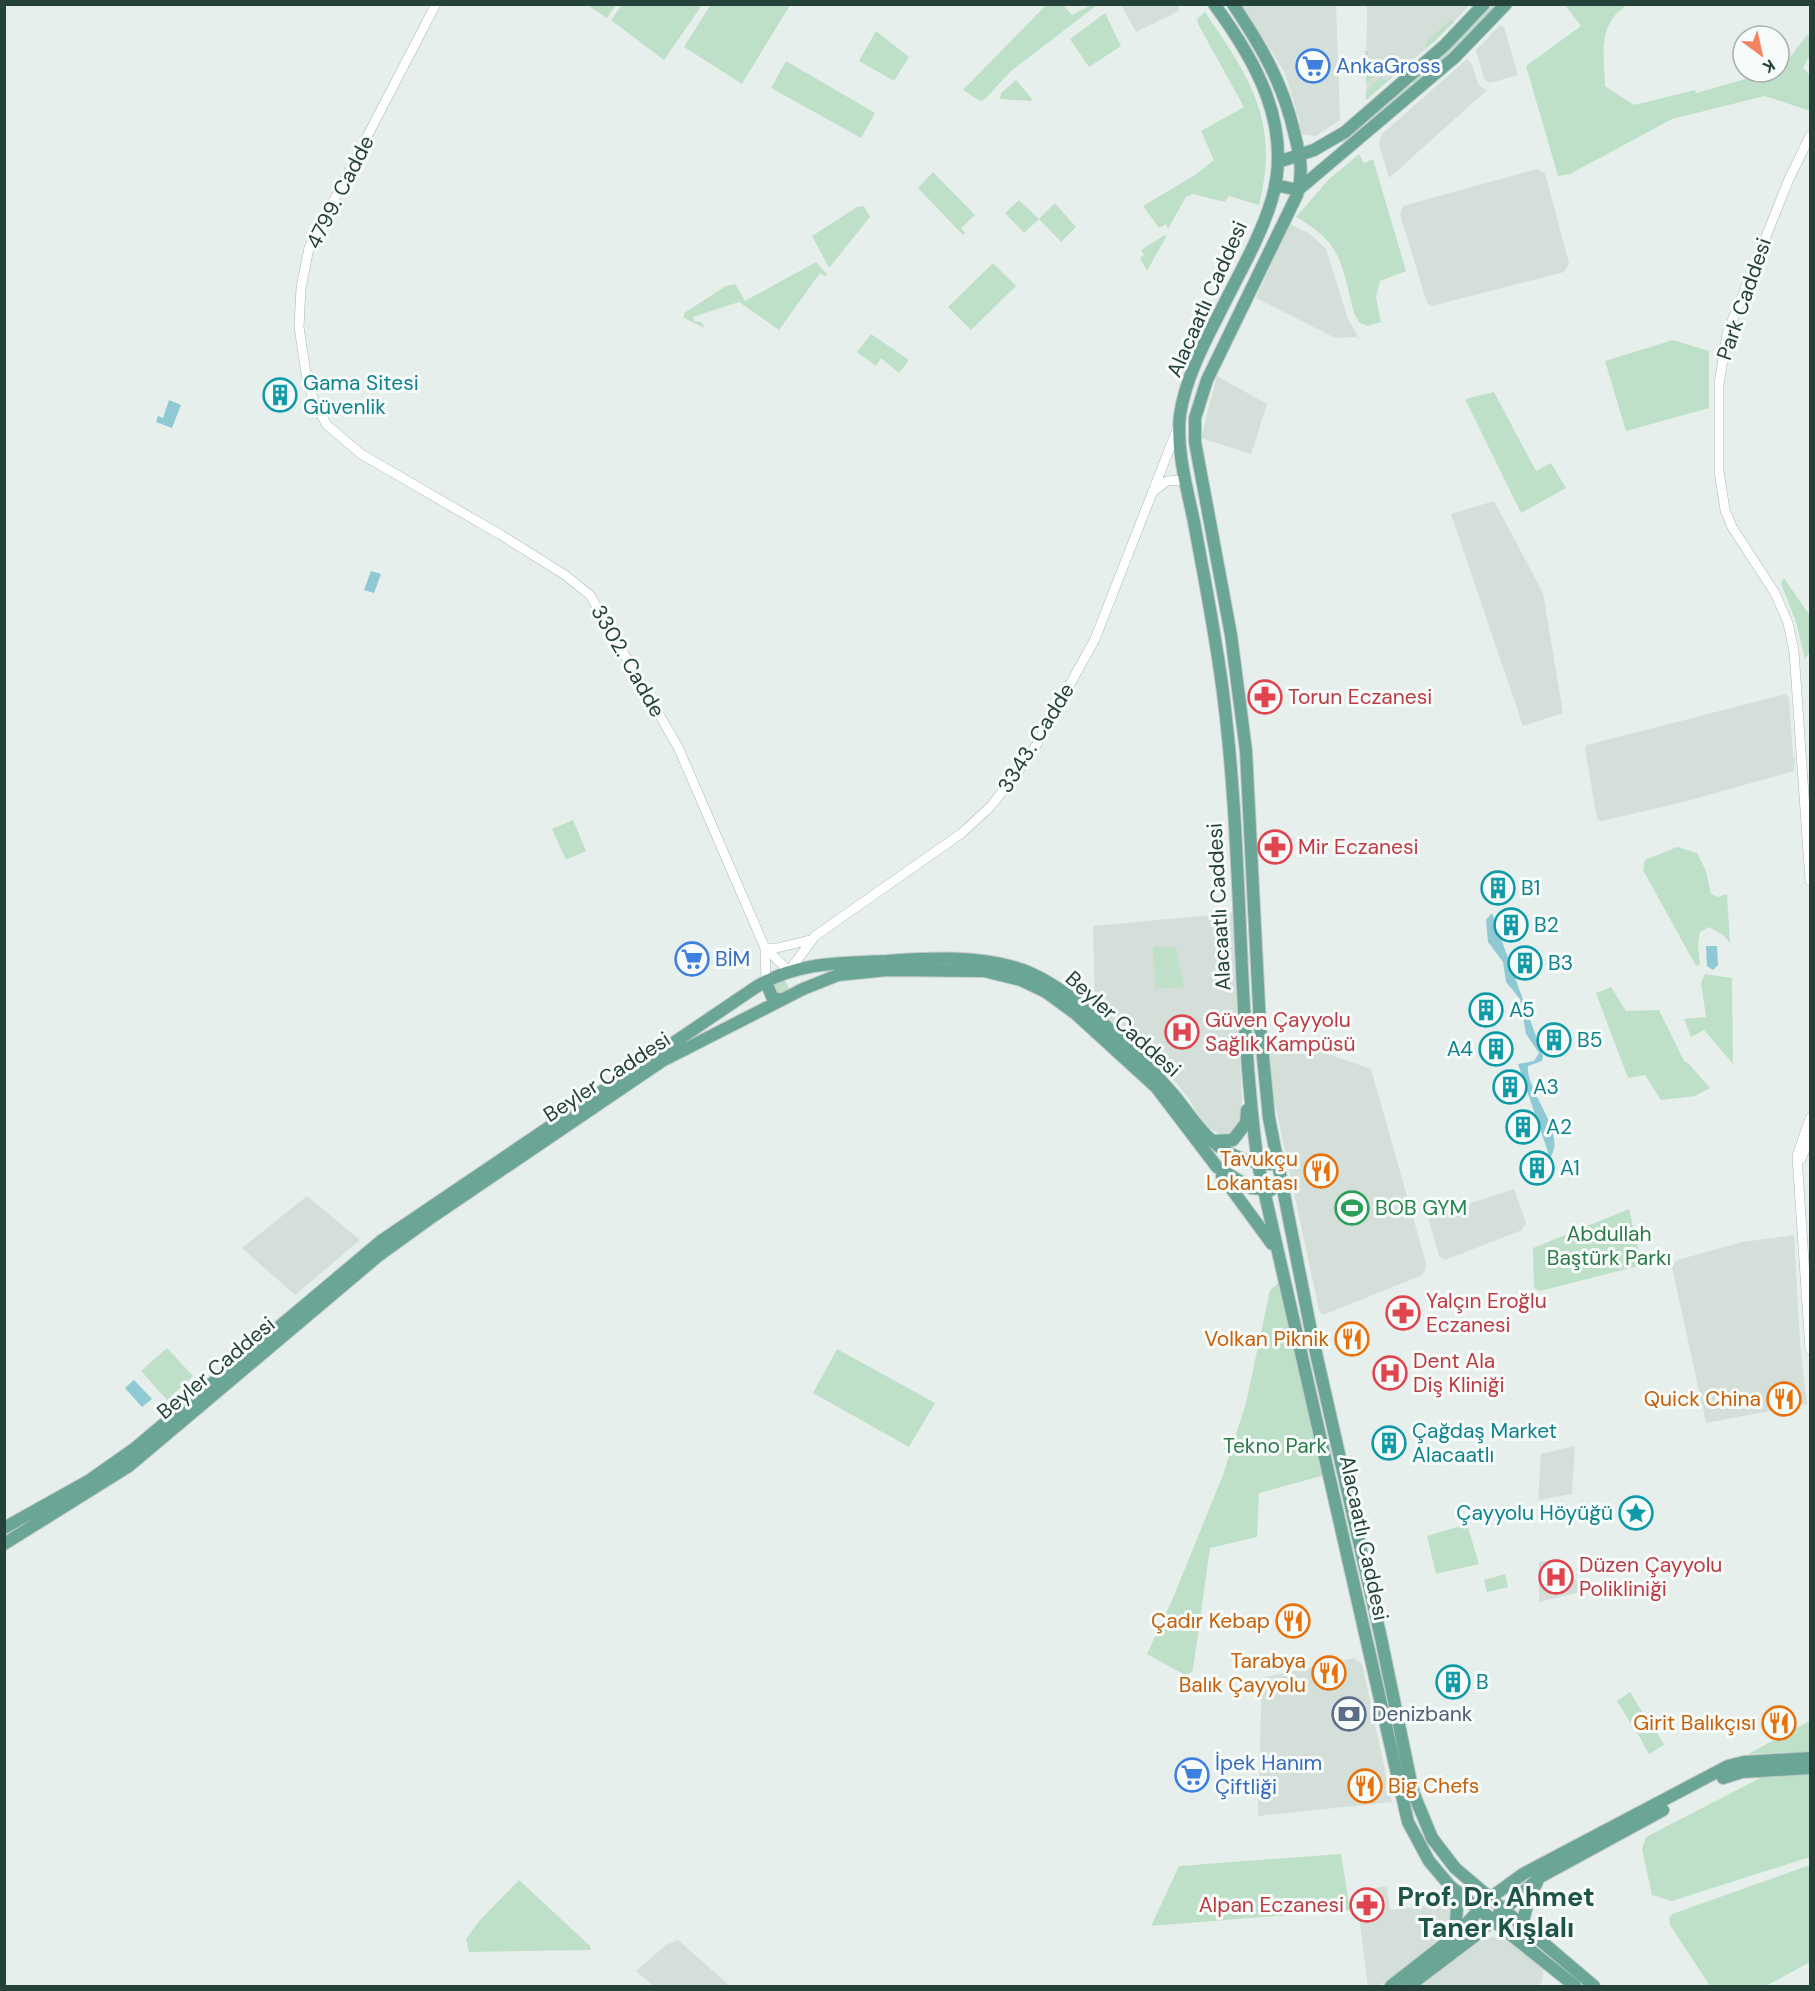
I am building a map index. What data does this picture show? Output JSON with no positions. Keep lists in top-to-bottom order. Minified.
{"streets":{"main road":["Alacaatlı Caddesi","Beyler Caddesi"],"street":["4799. Cadde","Park Caddesi","3302. Cadde","3343. Cadde"]},"crossings":[["4799. Cadde","3302. Cadde"],["Alacaatlı Caddesi","3343. Cadde"],["Alacaatlı Caddesi","Beyler Caddesi"],["3302. Cadde","3343. Cadde"],["3302. Cadde","Beyler Caddesi"],["3343. Cadde","Beyler Caddesi"]],"districts":["Prof. Dr. Ahmet Taner Kışlalı"],"parks":["Abdullah Baştürk Parkı","Tekno Park"],"places":{"supermarket":["AnkaGross","BİM","İpek Hanım Çiftliği"],"building":["Gama Sitesi Güvenlik","B1","B2","B3","A5","B5","A4","A3","A2","A1","Çağdaş Market Alacaatlı","B"],"pharmacy":["Torun Eczanesi","Mir Eczanesi","Yalçın Eroğlu Eczanesi","Alpan Eczanesi"],"hospital":["Güven Çayyolu Sağlık Kampüsü","Dent Ala Diş Kliniği","Düzen Çayyolu Polikliniği"],"restaurant":["Tavukçu Lokantası","Volkan Piknik","Quick China","Çadır Kebap","Tarabya Balık Çayyolu","Girit Balıkçısı","Big Chefs"],"sports":["BOB GYM"],"place":["Çayyolu Höyüğü"],"bank":["Denizbank"]},"north":"bottom right"}
